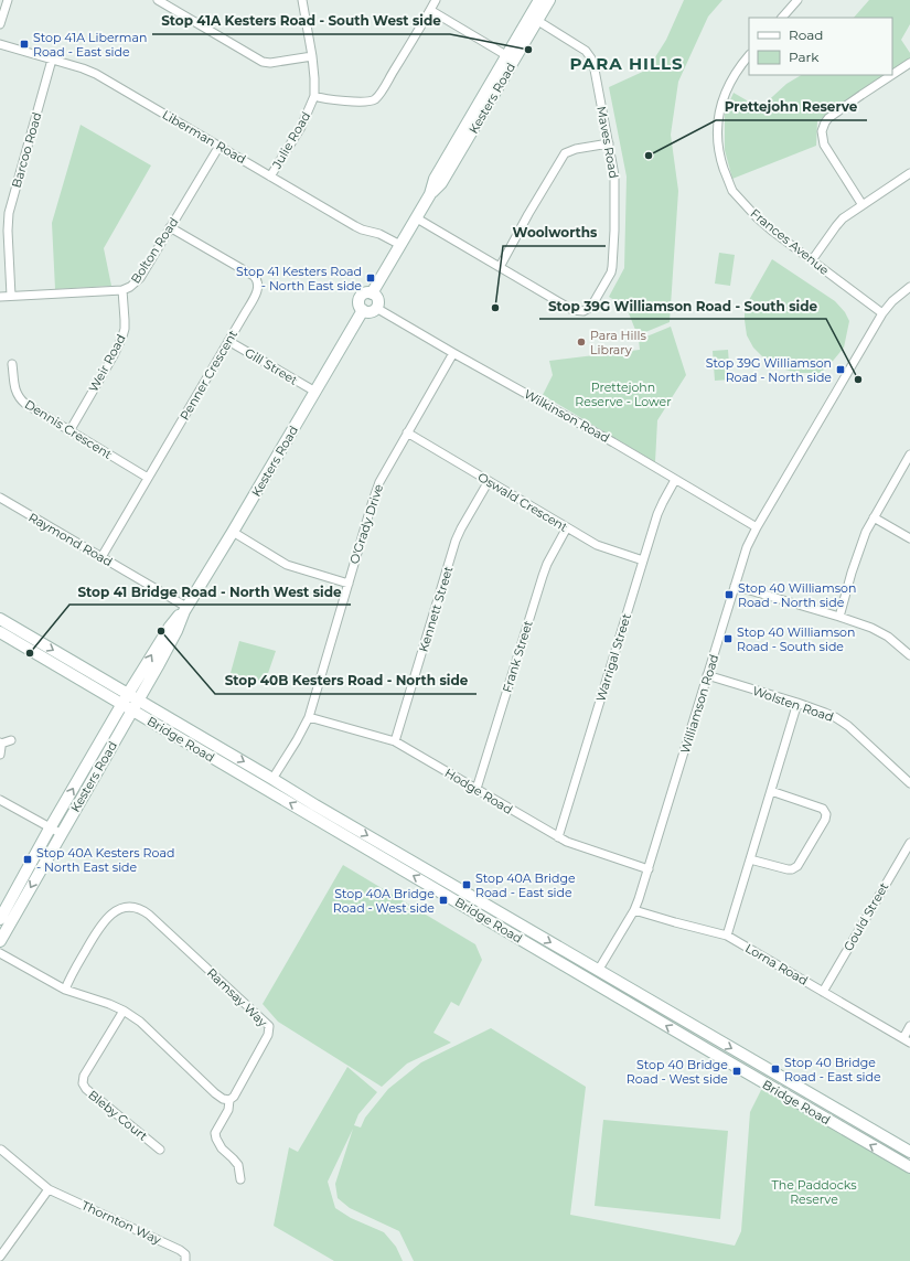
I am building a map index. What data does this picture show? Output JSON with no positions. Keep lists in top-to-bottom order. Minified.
{"streets":{"main road":["Kesters Road","Bridge Road"],"street":["Liberman Road","Julie Road","Maves Road","Barcoo Road","Frances Avenue","Bolton Road","Weir Road","Gill Street","Penner Crescent","Wilkinson Road","Dennis Crescent","Oswald Crescent","O'Grady Drive","Raymond Road","Kennett Street","Frank Street","Warrigal Street","Williamson Road","Wolsten Road","Hodge Road","Gould Street","Lorna Road","Ramsay Way","Bleby Court","Thornton Way"]},"crossings":[["Kesters Road","Liberman Road"],["Kesters Road","Maves Road"],["Kesters Road","Gill Street"],["Kesters Road","Wilkinson Road"],["Kesters Road","Raymond Road"],["Kesters Road","Bridge Road"],["Liberman Road","Julie Road"],["Liberman Road","Barcoo Road"],["Liberman Road","Bolton Road"],["Barcoo Road","Bolton Road"],["Frances Avenue","Williamson Road"],["Bolton Road","Weir Road"],["Bolton Road","Penner Crescent"],["Weir Road","Dennis Crescent"],["Gill Street","Penner Crescent"],["Penner Crescent","Dennis Crescent"],["Penner Crescent","Raymond Road"],["Wilkinson Road","O'Grady Drive"],["Wilkinson Road","Warrigal Street"],["Wilkinson Road","Williamson Road"],["Oswald Crescent","O'Grady Drive"],["Oswald Crescent","Kennett Street"],["Oswald Crescent","Frank Street"],["Oswald Crescent","Warrigal Street"],["O'Grady Drive","Bridge Road"],["O'Grady Drive","Hodge Road"],["Kennett Street","Hodge Road"],["Frank Street","Hodge Road"],["Warrigal Street","Hodge Road"],["Williamson Road","Wolsten Road"],["Williamson Road","Bridge Road"],["Williamson Road","Hodge Road"],["Williamson Road","Lorna Road"],["Gould Street","Lorna Road"]],"districts":["PARA HILLS"],"parks":["Prettejohn Reserve - Lower","The Paddocks Reserve"],"places":{"transit":["Stop 41A Liberman Road - East side","Stop 41 Kesters Road - North East side","Stop 39G Williamson Road - North side","Stop 40 Williamson Road - North side","Stop 40 Williamson Road - South side","Stop 40A Kesters Road - North East side","Stop 40A Bridge Road - East side","Stop 40A Bridge Road - West side","Stop 40 Bridge Road - East side","Stop 40 Bridge Road - West side"],"other":["Stop 41A Kesters Road - South West side","Prettejohn Reserve","Woolworths","Para Hills Library","Stop 39G Williamson Road - South side","Stop 40B Kesters Road - North side","Stop 41 Bridge Road - North West side"]},"legend":["Road","Park"]}
